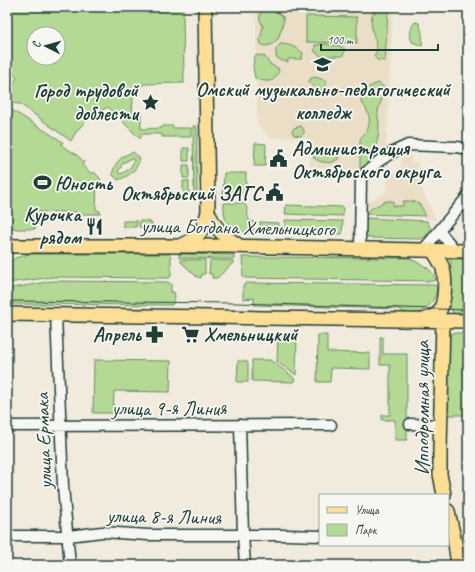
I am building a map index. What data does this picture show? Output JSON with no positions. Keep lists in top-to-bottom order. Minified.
{"streets":{"main road":["улица Богдана Хмельницкого","Ипподромная улица"],"street":["улица 9-я Линия","улица Ермака","улица 8-я Линия"]},"crossings":[["улица 9-я Линия","улица Ермака"],["улица Ермака","улица 8-я Линия"]],"places":{"school or university":["Омский музыкально-педагогический колледж"],"place":["Город трудовой доблести"],"public building":["Администрация Октябрьского округа","Октябрьский ЗАГС"],"sports":["Юность"],"restaurant":["Курочка рядом"],"pharmacy":["Апрель"],"supermarket":["Хмельницкий"]},"legend":["Улица","Парк"],"scale_bar":"100 m","north":"left"}
